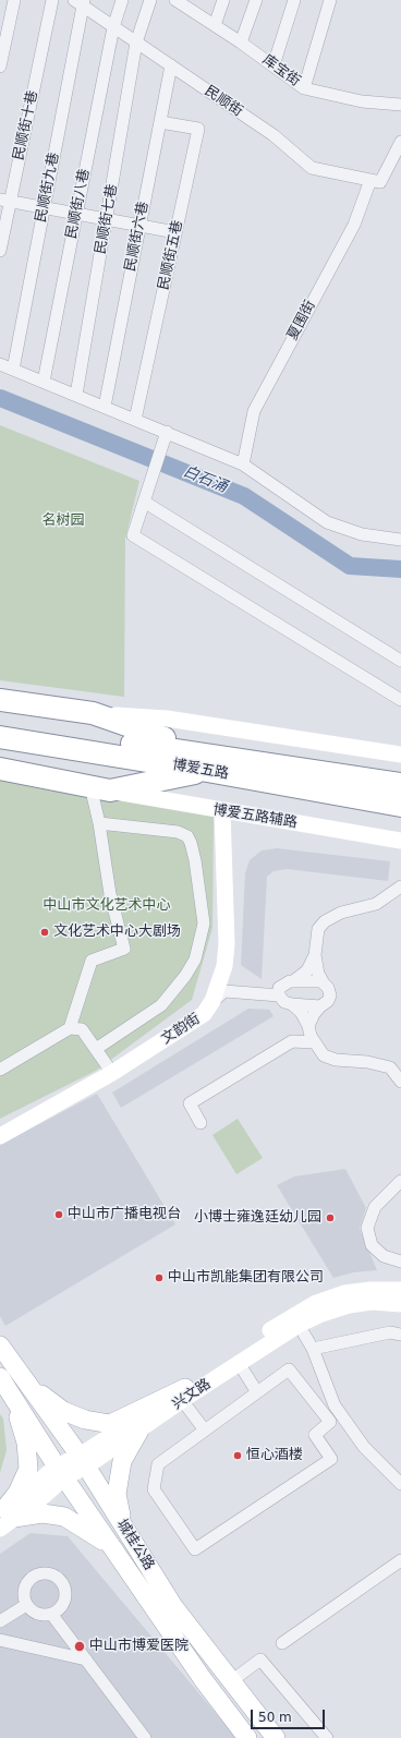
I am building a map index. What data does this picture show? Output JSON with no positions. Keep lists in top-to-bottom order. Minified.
{"streets":{"highway":["博爱五路"],"main road":["城桂公路"],"street":["库宝街","民顺街","民顺街十巷","民顺街九巷","民顺街八巷","民顺街七巷","民顺街六巷","民顺街五巷","夏围街","博爱五路辅路","文韵街","兴文路"]},"crossings":[["民顺街","民顺街九巷"],["民顺街","民顺街八巷"],["民顺街","民顺街七巷"],["民顺街","民顺街六巷"],["民顺街","夏围街"],["民顺街六巷","民顺街五巷"],["博爱五路辅路","文韵街"],["兴文路","城桂公路"]],"water":["白石涌"],"parks":["名树园","中山市文化艺术中心"],"places":["文化艺术中心大剧场","中山市广播电视台","小博士雍逸廷幼儿园","中山市凯能集团有限公司","恒心酒楼","中山市博爱医院"],"scale_bar":"50 m"}
